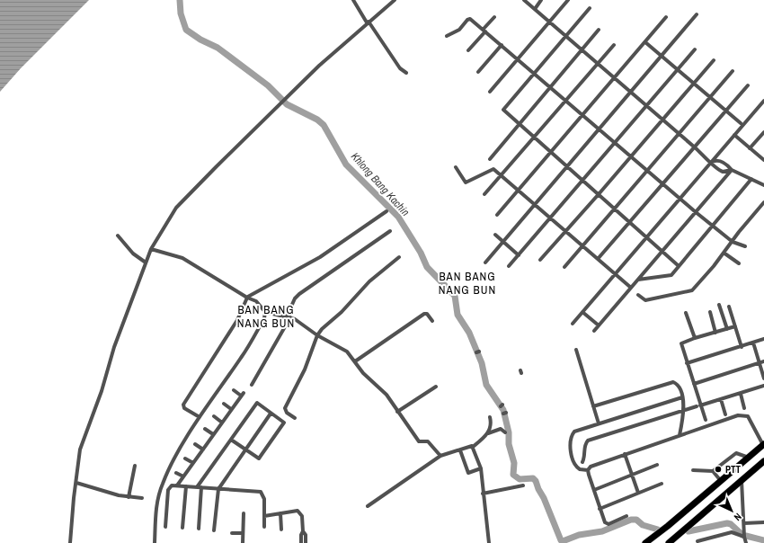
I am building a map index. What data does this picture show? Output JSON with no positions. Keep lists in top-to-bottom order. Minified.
{"districts":["BAN BANG NANG BUN","BAN BANG NANG BUN"],"water":["Khlong Bang Kachin"],"places":["PTT"],"north":"bottom right"}
